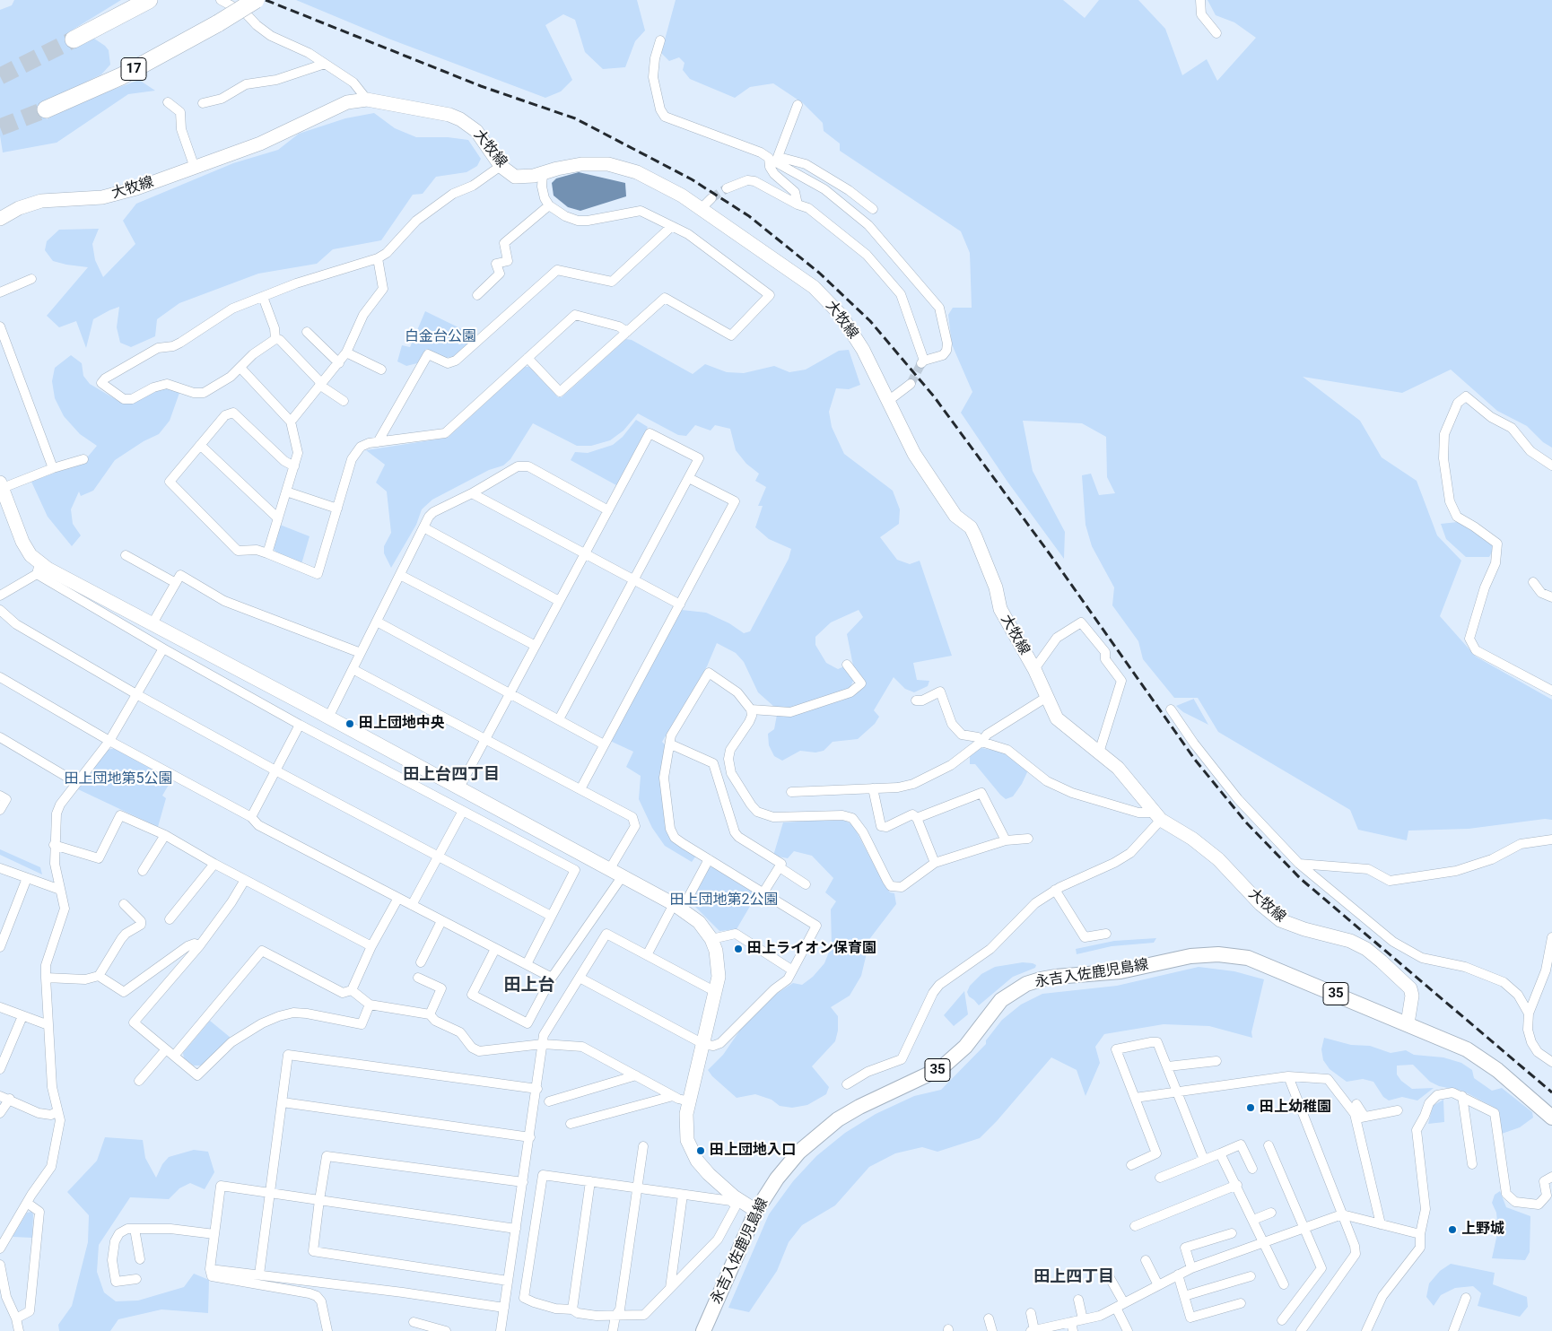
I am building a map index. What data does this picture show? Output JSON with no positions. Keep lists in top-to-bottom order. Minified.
{"streets":{"highway":["17"],"main road":["永吉入佐鹿児島線","35"],"street":["大牧線"]},"crossings":[["大牧線","永吉入佐鹿児島線"]],"districts":["田上台四丁目","田上台","田上四丁目"],"parks":["白金台公園","田上団地第5公園","田上団地第2公園"],"places":["田上団地中央","田上ライオン保育園","田上幼稚園","田上団地入口","上野城"]}
